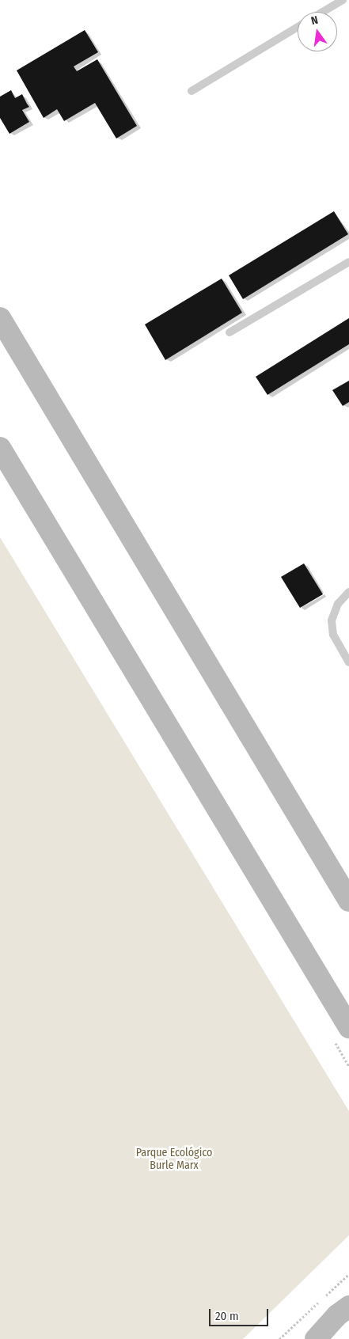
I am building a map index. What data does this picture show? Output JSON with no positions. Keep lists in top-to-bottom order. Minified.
{"parks":["Parque Ecológico Burle Marx"],"scale_bar":"20 m","north":"top"}
